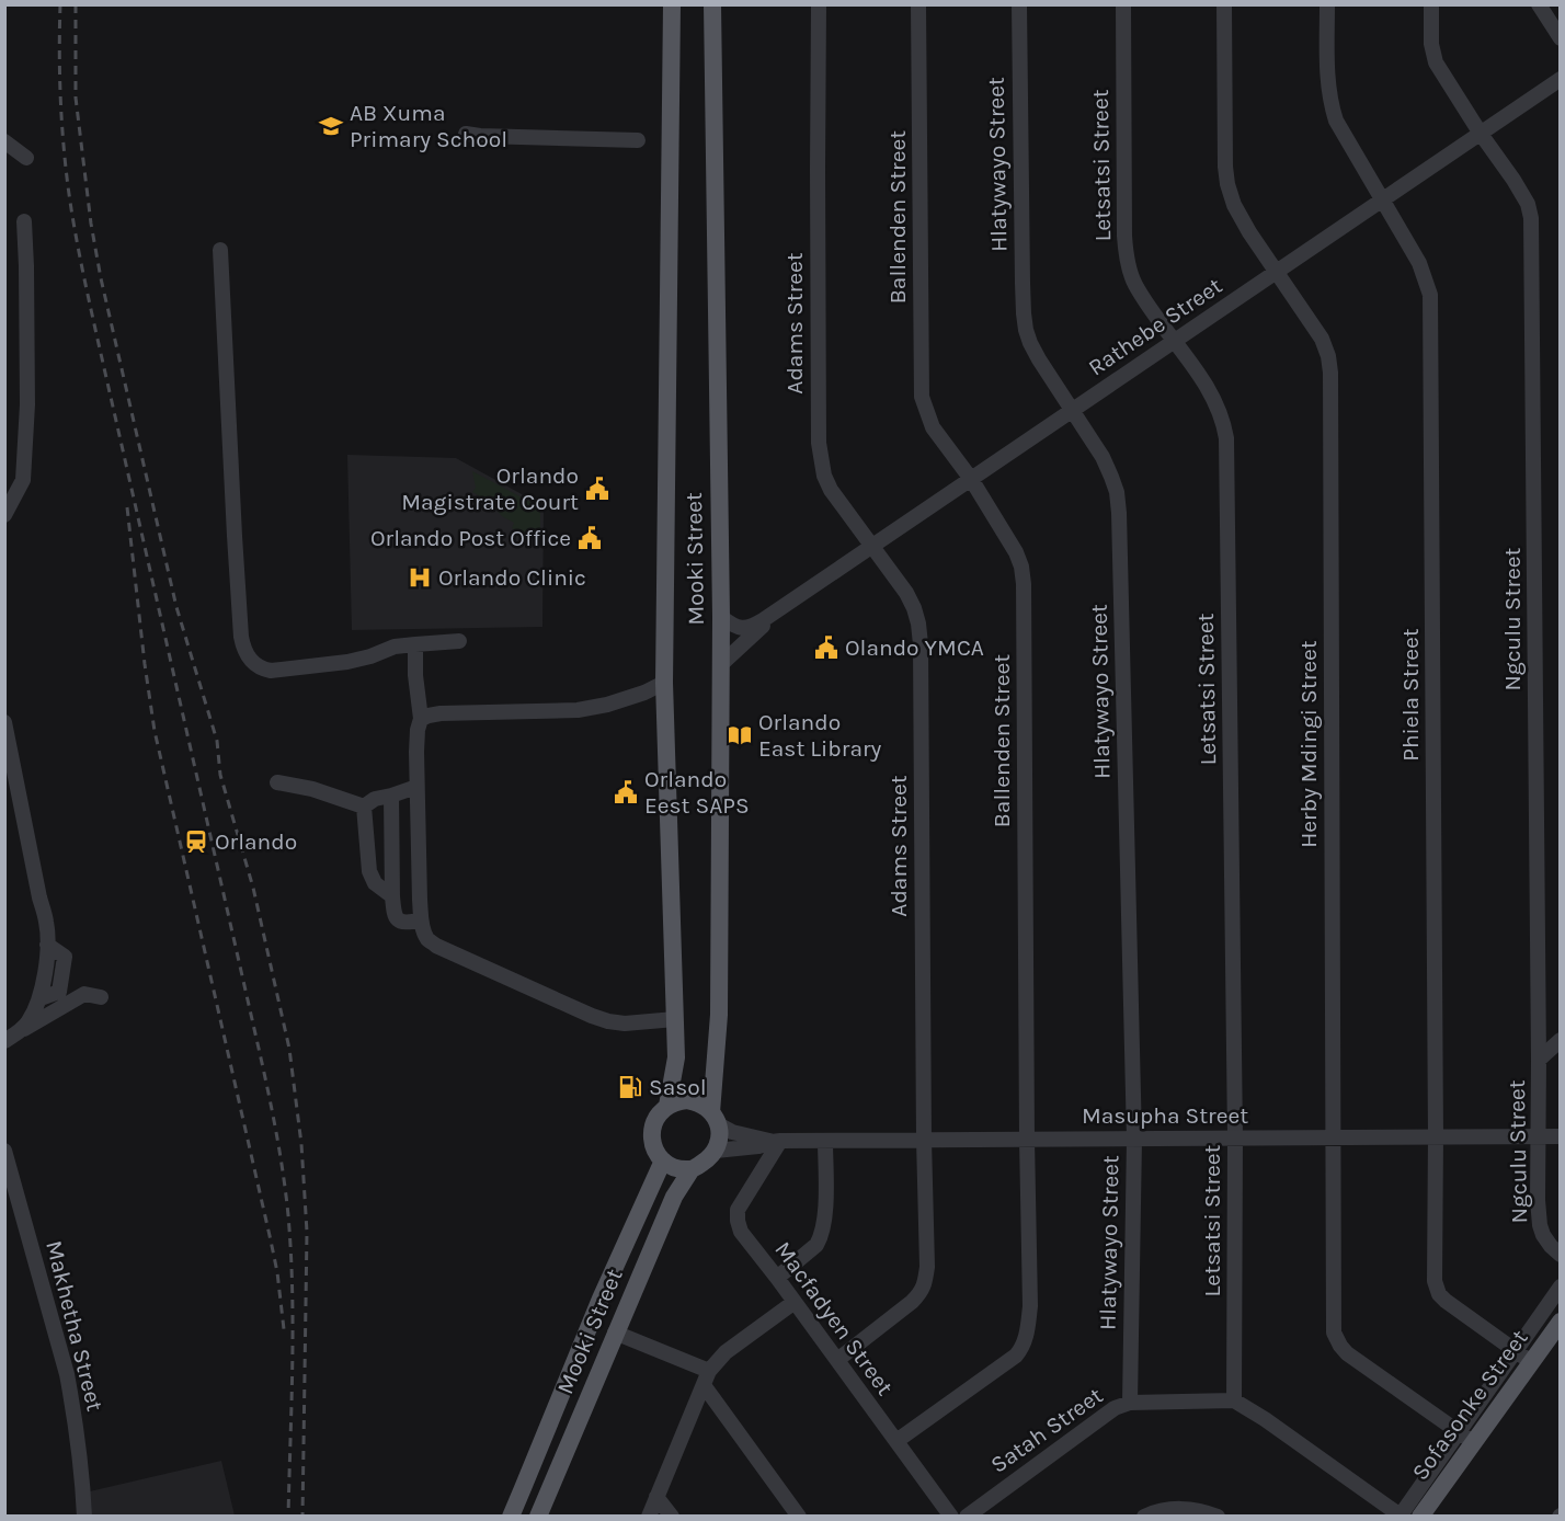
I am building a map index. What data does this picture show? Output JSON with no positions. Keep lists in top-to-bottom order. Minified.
{"streets":{"main road":["Mooki Street","Sofasonke Street"],"street":["Hlatywayo Street","Letsatsi Street","Ballenden Street","Adams Street","Rathebe Street","Ngculu Street","Phiela Street","Herby Mdingi Street","Masupha Street","Macfadyen Street","Makhetha Street","Satah Street"]},"crossings":[["Hlatywayo Street","Rathebe Street"],["Hlatywayo Street","Masupha Street"],["Hlatywayo Street","Satah Street"],["Letsatsi Street","Rathebe Street"],["Letsatsi Street","Masupha Street"],["Letsatsi Street","Satah Street"],["Ballenden Street","Rathebe Street"],["Ballenden Street","Masupha Street"],["Ballenden Street","Macfadyen Street"],["Adams Street","Rathebe Street"],["Adams Street","Masupha Street"],["Adams Street","Macfadyen Street"],["Rathebe Street","Mooki Street"],["Rathebe Street","Ngculu Street"],["Rathebe Street","Phiela Street"],["Rathebe Street","Herby Mdingi Street"],["Mooki Street","Masupha Street"],["Ngculu Street","Masupha Street"],["Phiela Street","Masupha Street"],["Phiela Street","Sofasonke Street"],["Herby Mdingi Street","Masupha Street"],["Herby Mdingi Street","Sofasonke Street"],["Masupha Street","Macfadyen Street"]],"places":{"school or university":["AB Xuma Primary School"],"public building":["Orlando Magistrate Court","Orlando Post Office","Olando YMCA","Orlando Eest SAPS"],"hospital":["Orlando Clinic"],"library":["Orlando East Library"],"station":["Orlando"],"fuel station":["Sasol"]}}
